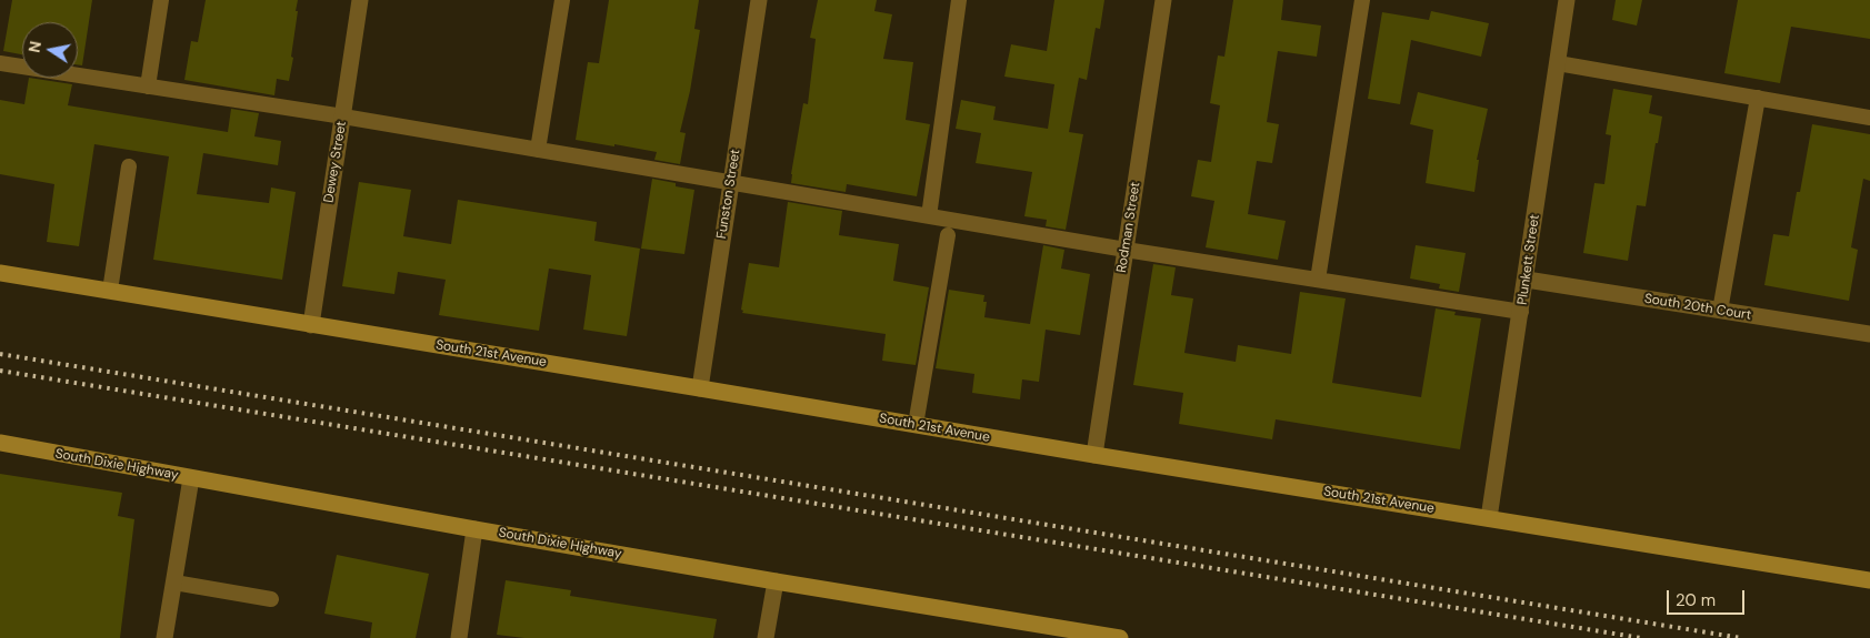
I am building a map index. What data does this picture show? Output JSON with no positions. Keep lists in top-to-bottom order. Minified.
{"streets":{"main road":["South 21st Avenue","South Dixie Highway"],"street":["Dewey Street","Funston Street","Rodman Street","Plunkett Street","South 20th Court"]},"crossings":[["Dewey Street","South 21st Avenue"],["Funston Street","South 21st Avenue"],["Rodman Street","South 21st Avenue"],["Plunkett Street","South 20th Court"],["Plunkett Street","South 21st Avenue"]],"scale_bar":"20 m","north":"left"}
